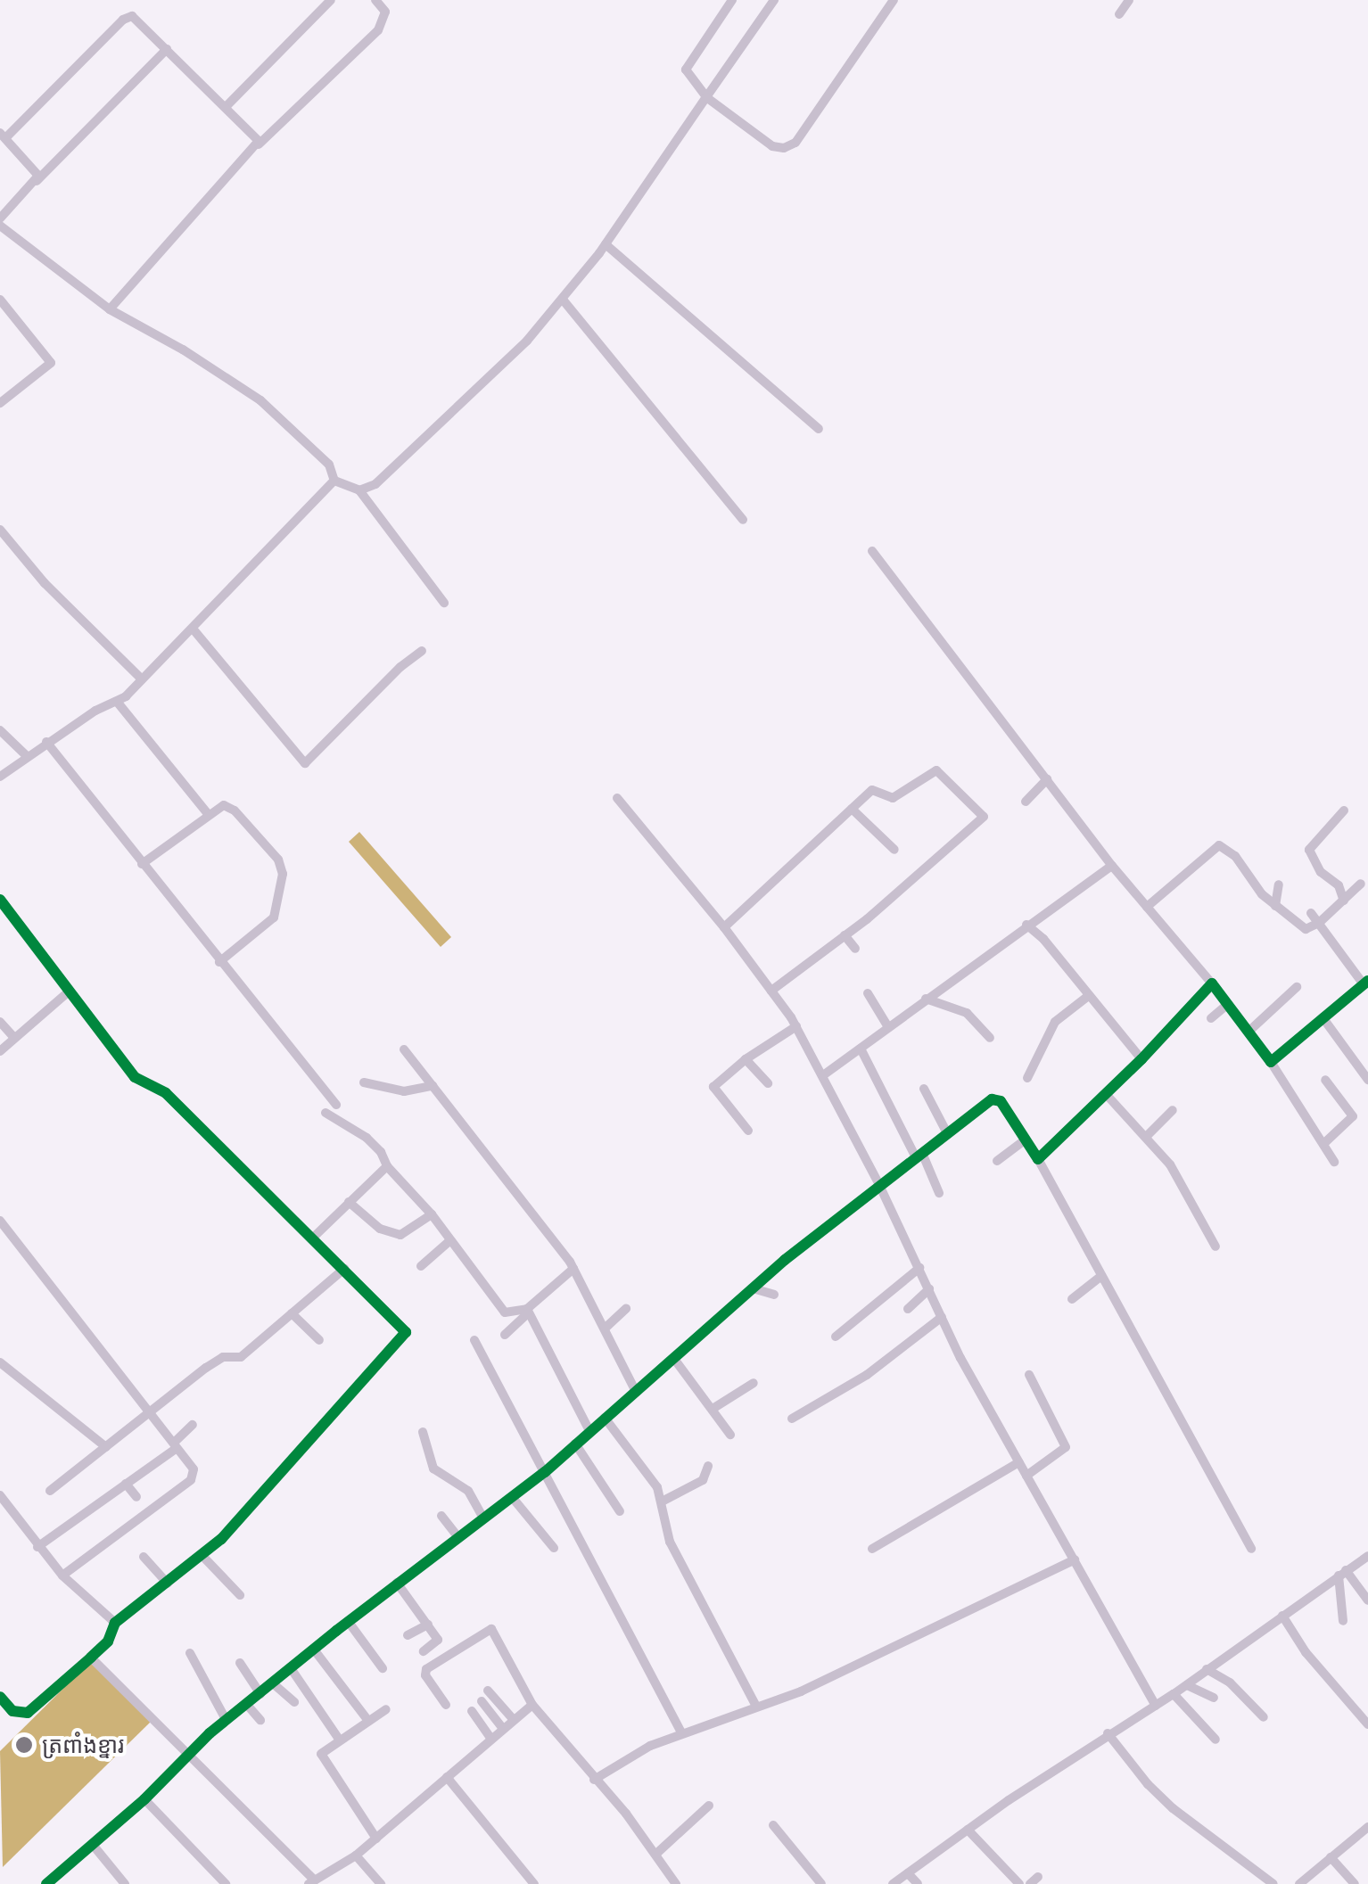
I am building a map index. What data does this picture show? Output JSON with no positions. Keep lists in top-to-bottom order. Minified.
{"places":["ត្រពាំងខ្នារ"]}
